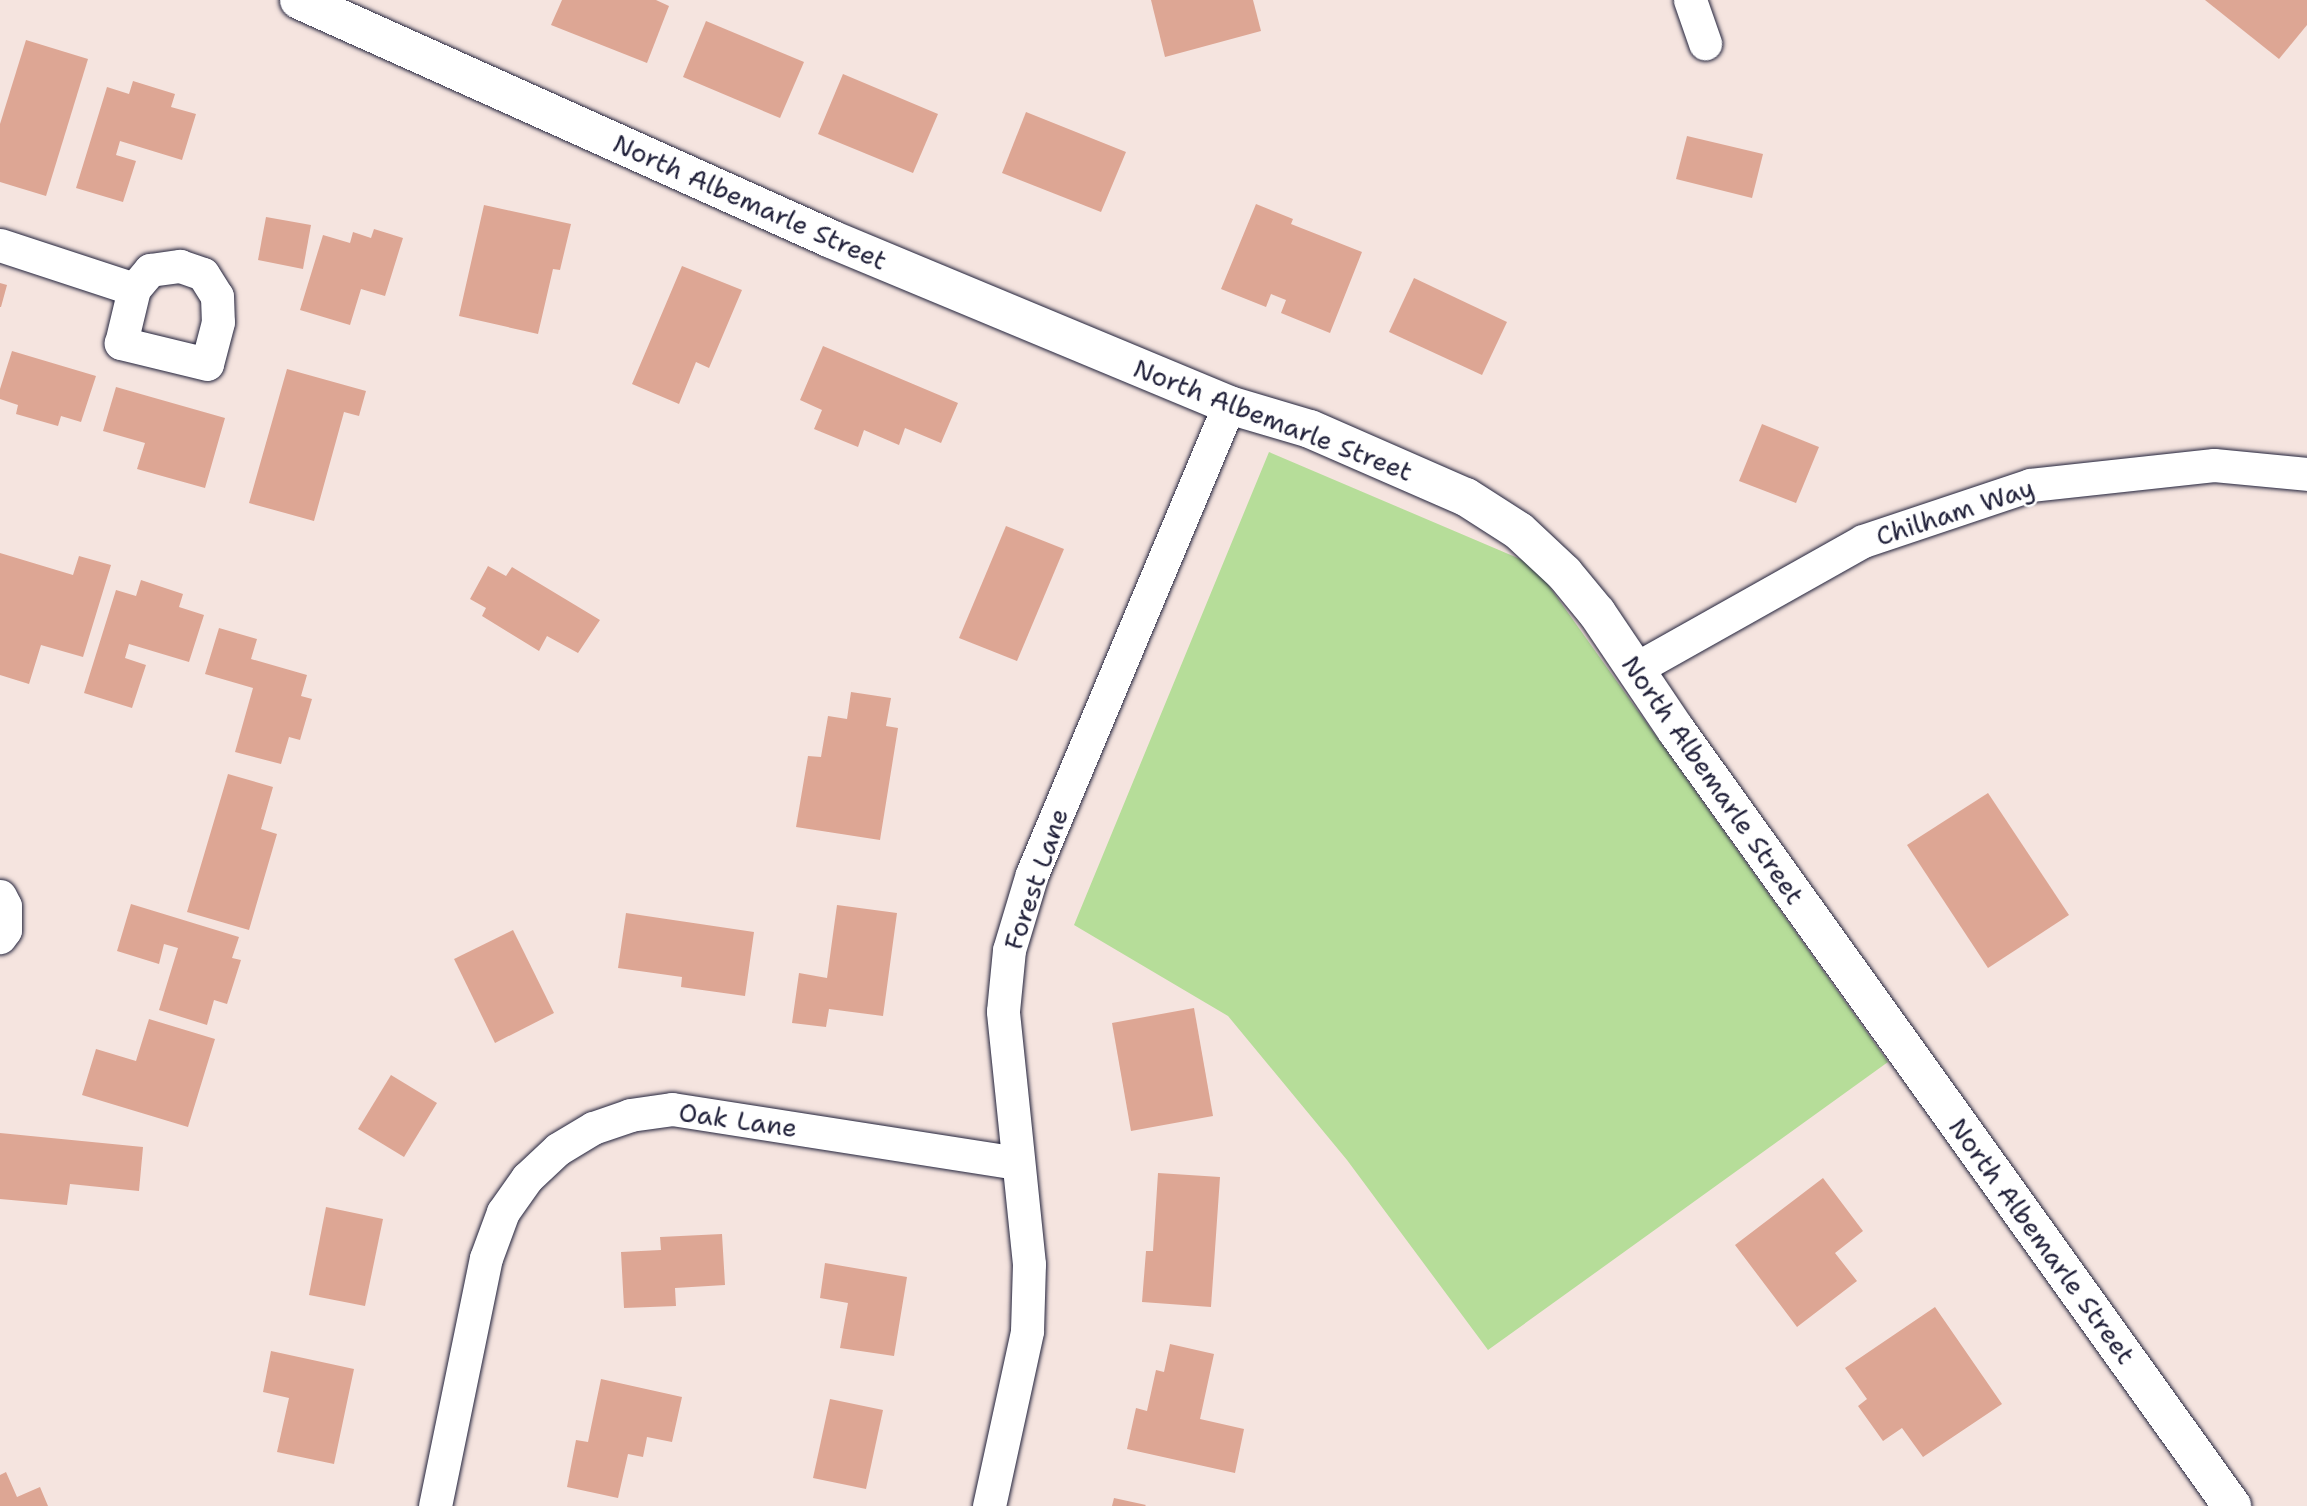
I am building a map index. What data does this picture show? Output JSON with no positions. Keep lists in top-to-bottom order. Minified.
{"streets":{"street":["North Albemarle Street","Chilham Way","Forest Lane","Oak Lane"]},"crossings":[["North Albemarle Street","Chilham Way"],["North Albemarle Street","Forest Lane"],["Forest Lane","Oak Lane"]]}
